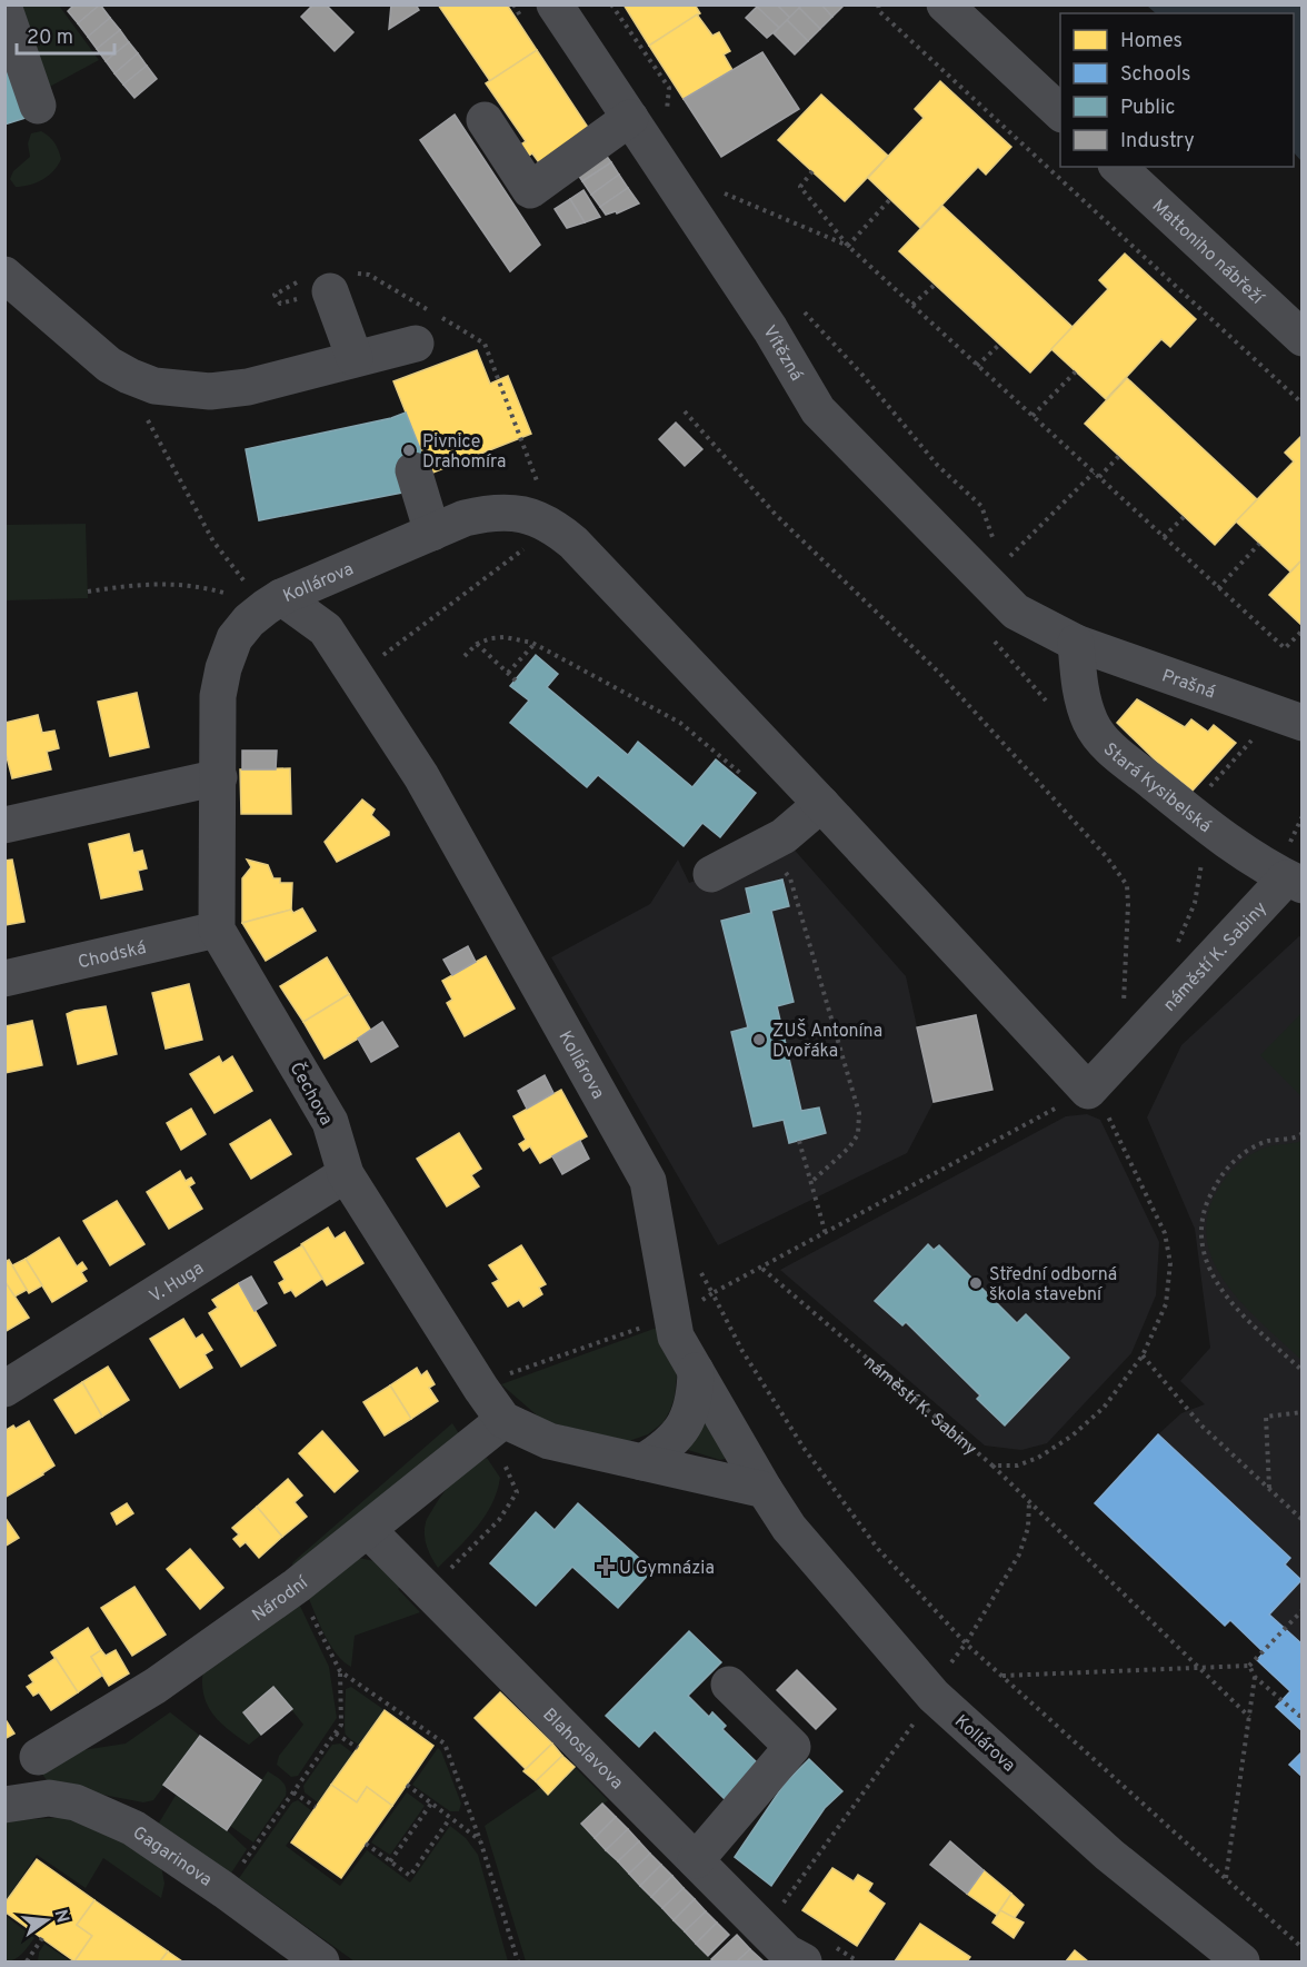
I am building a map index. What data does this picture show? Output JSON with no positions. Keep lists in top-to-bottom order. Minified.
{"streets":{"street":["Mattoniho nábřeží","Vítězná","Kollárova","Prašná","Stará Kysibelská","Chodská","náměstí K. Sabiny","Čechova","V. Huga","Národní","Blahoslavova","Gagarinova"]},"crossings":[["Vítězná","Prašná"],["Vítězná","Stará Kysibelská"],["Kollárova","náměstí K. Sabiny"],["Prašná","Stará Kysibelská"],["Stará Kysibelská","náměstí K. Sabiny"],["Chodská","Čechova"],["Čechova","V. Huga"],["Čechova","Národní"],["Národní","Blahoslavova"]],"places":{"other":["Pivnice Drahomíra","ZUŠ Antonína Dvořáka","Střední odborná škola stavební"],"health":["U Gymnázia"]},"legend":["Homes","Schools","Public","Industry"],"scale_bar":"20 m","north":"right"}
